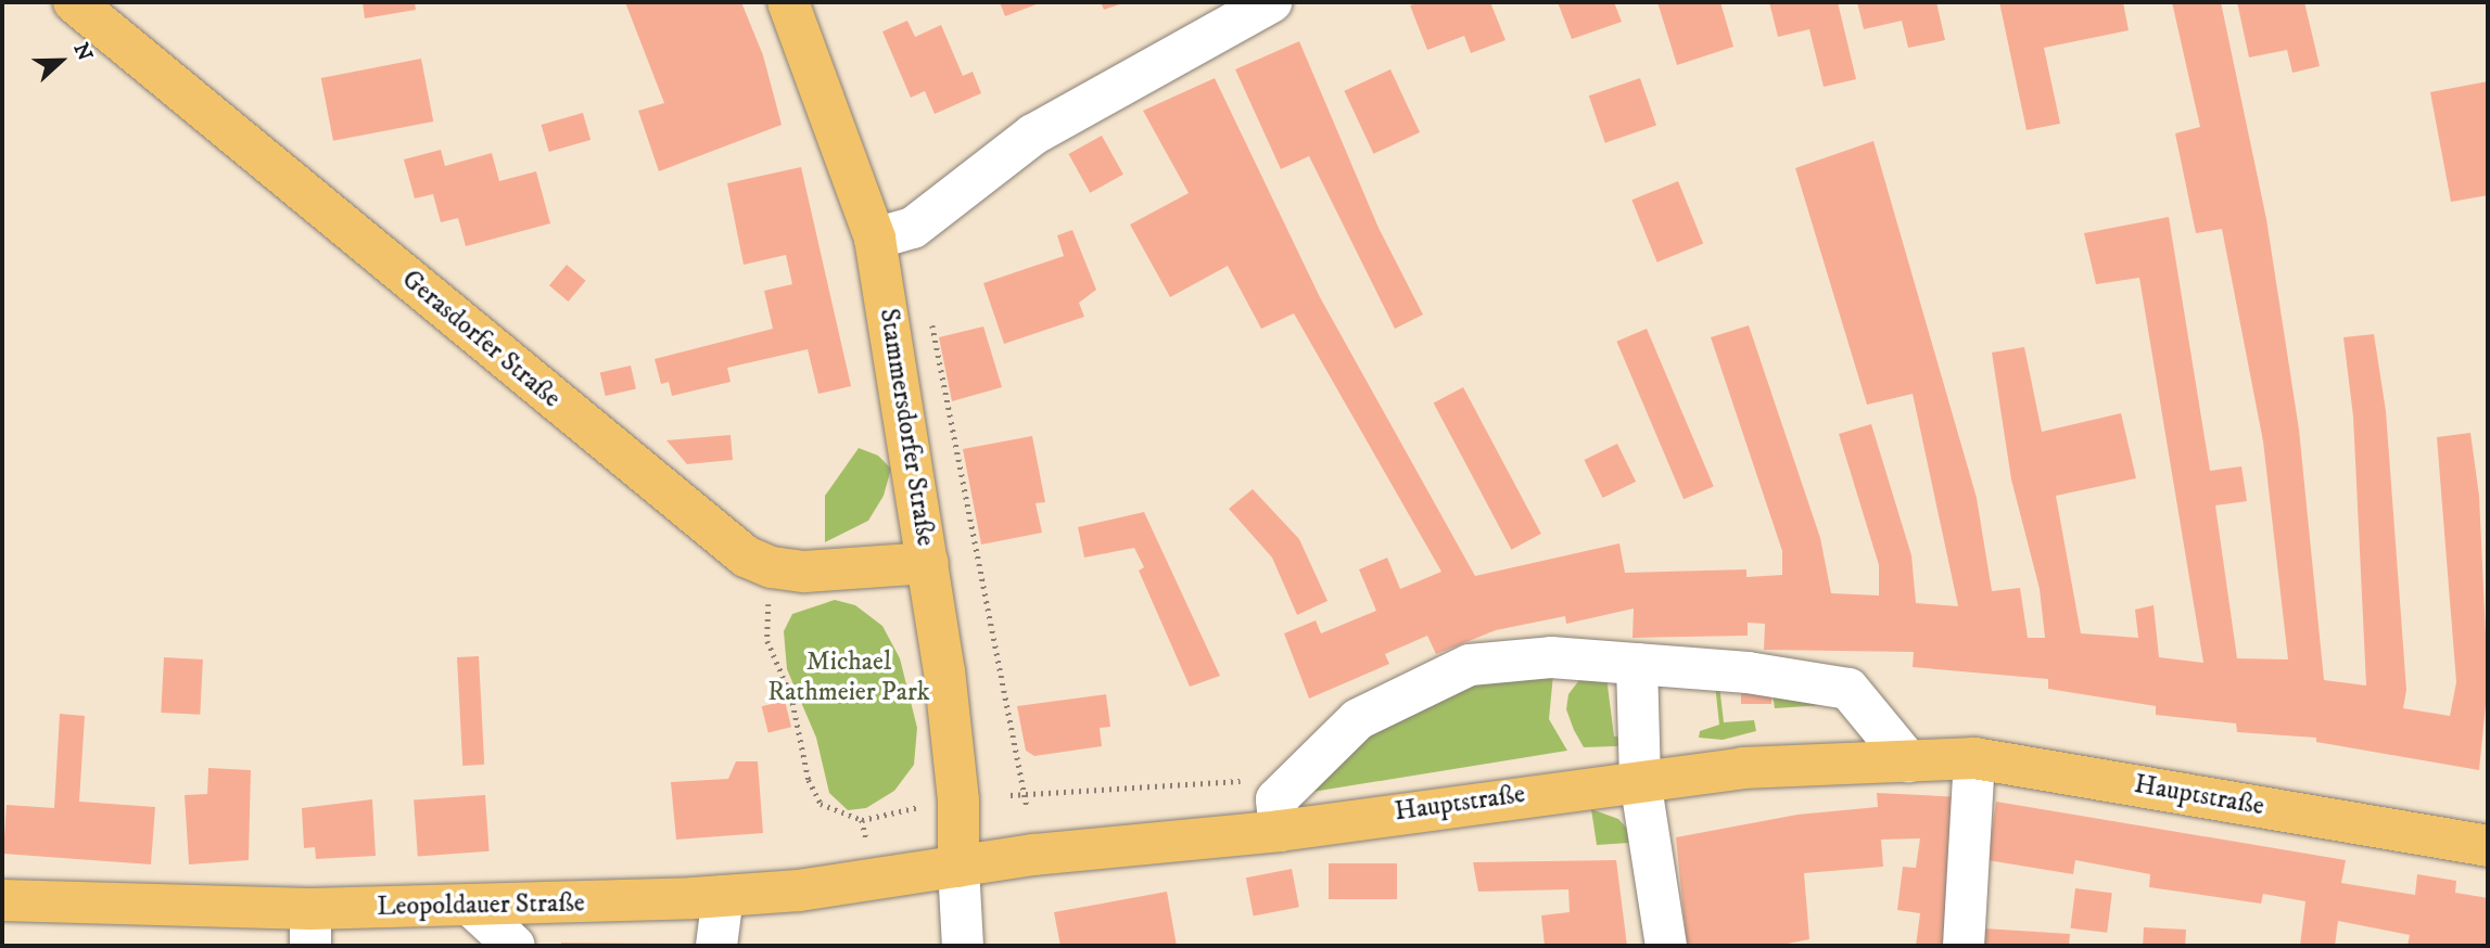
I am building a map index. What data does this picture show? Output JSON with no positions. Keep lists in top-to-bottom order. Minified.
{"streets":{"main road":["Gerasdorfer Straße","Stammersdorfer Straße","Hauptstraße","Leopoldauer Straße"]},"crossings":[["Gerasdorfer Straße","Stammersdorfer Straße"],["Stammersdorfer Straße","Hauptstraße"],["Stammersdorfer Straße","Leopoldauer Straße"],["Hauptstraße","Leopoldauer Straße"]],"parks":["Michael Rathmeier Park"],"north":"right"}
